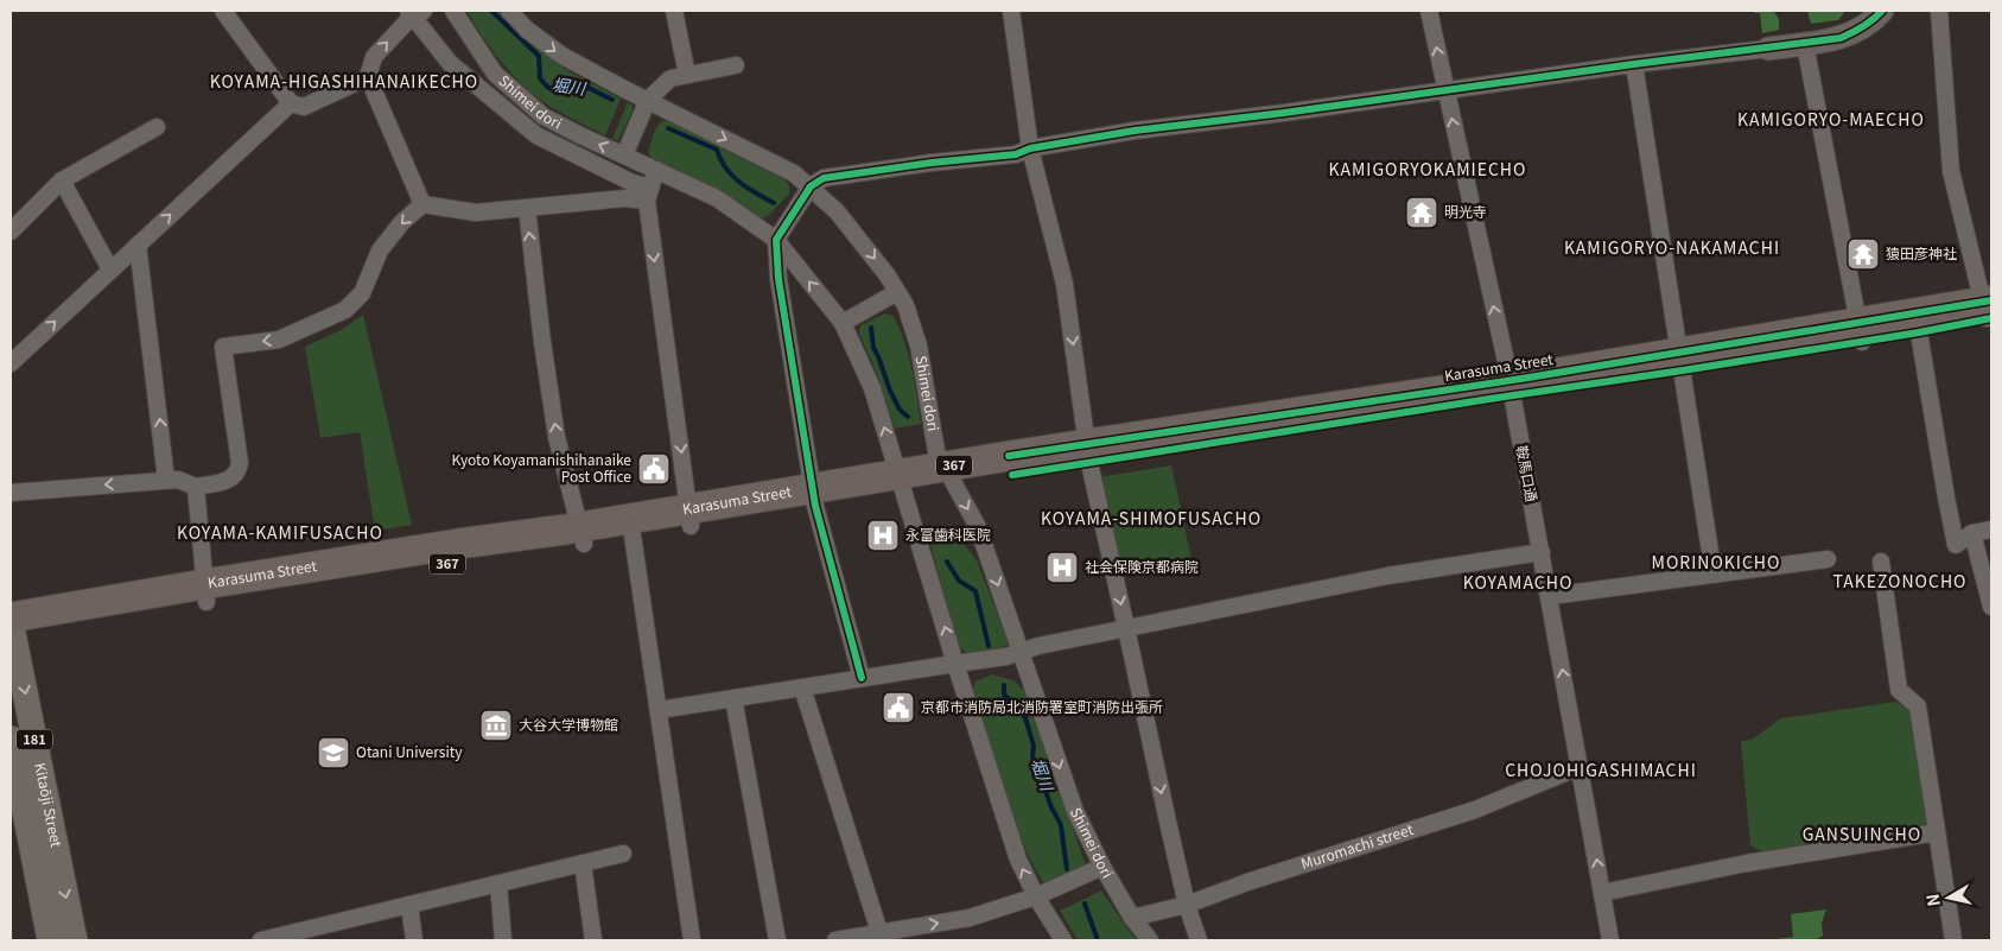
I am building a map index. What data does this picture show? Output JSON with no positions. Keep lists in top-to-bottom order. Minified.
{"streets":{"highway":["Karasuma Street","367"],"main road":["181","Kitaōji Street"],"street":["Shimei dori","鞍馬口通","Muromachi street"]},"crossings":[["Shimei dori","Karasuma Street"],["Shimei dori","Muromachi street"],["Karasuma Street","鞍馬口通"],["Karasuma Street","Kitaōji Street"],["鞍馬口通","Muromachi street"]],"one_way":["鞍馬口通"],"districts":["KOYAMA-HIGASHIHANAIKECHO","KAMIGORYO-MAECHO","KAMIGORYOKAMIECHO","KAMIGORYO-NAKAMACHI","KOYAMA-SHIMOFUSACHO","KOYAMA-KAMIFUSACHO","MORINOKICHO","TAKEZONOCHO","KOYAMACHO","CHOJOHIGASHIMACHI","GANSUINCHO"],"water":["堀川"],"places":{"temple":["明光寺","猿田彦神社"],"public building":["Kyoto Koyamanishihanaike Post Office","京都市消防局北消防署室町消防出張所"],"hospital":["永富歯科医院","社会保険京都病院"],"museum":["大谷大学博物館"],"school or university":["Otani University"]},"north":"left"}
